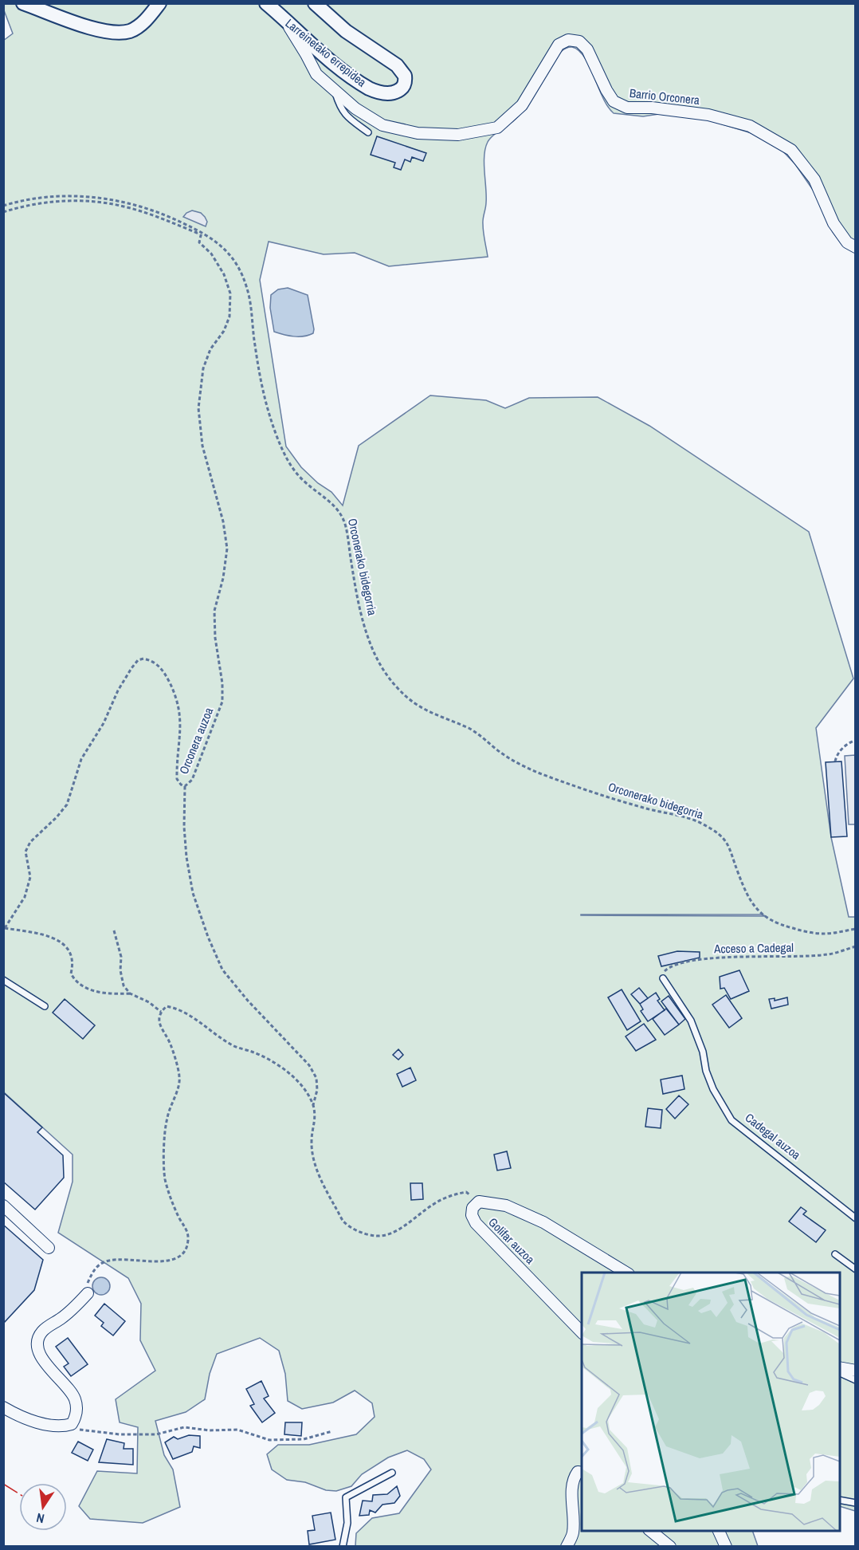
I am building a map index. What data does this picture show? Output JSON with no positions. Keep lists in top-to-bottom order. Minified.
{"streets":{"street":["Larreinetako errepidea","Barrio Orconera","Golifar auzoa"],"lane":["Cadegal auzoa"],"path":["Orconerako bidegorria","Orconera auzoa","Acceso a Cadegal"]},"crossings":[["Larreinetako errepidea","Barrio Orconera"],["Orconerako bidegorria","Orconera auzoa"],["Acceso a Cadegal","Cadegal auzoa"]],"north":"bottom"}
